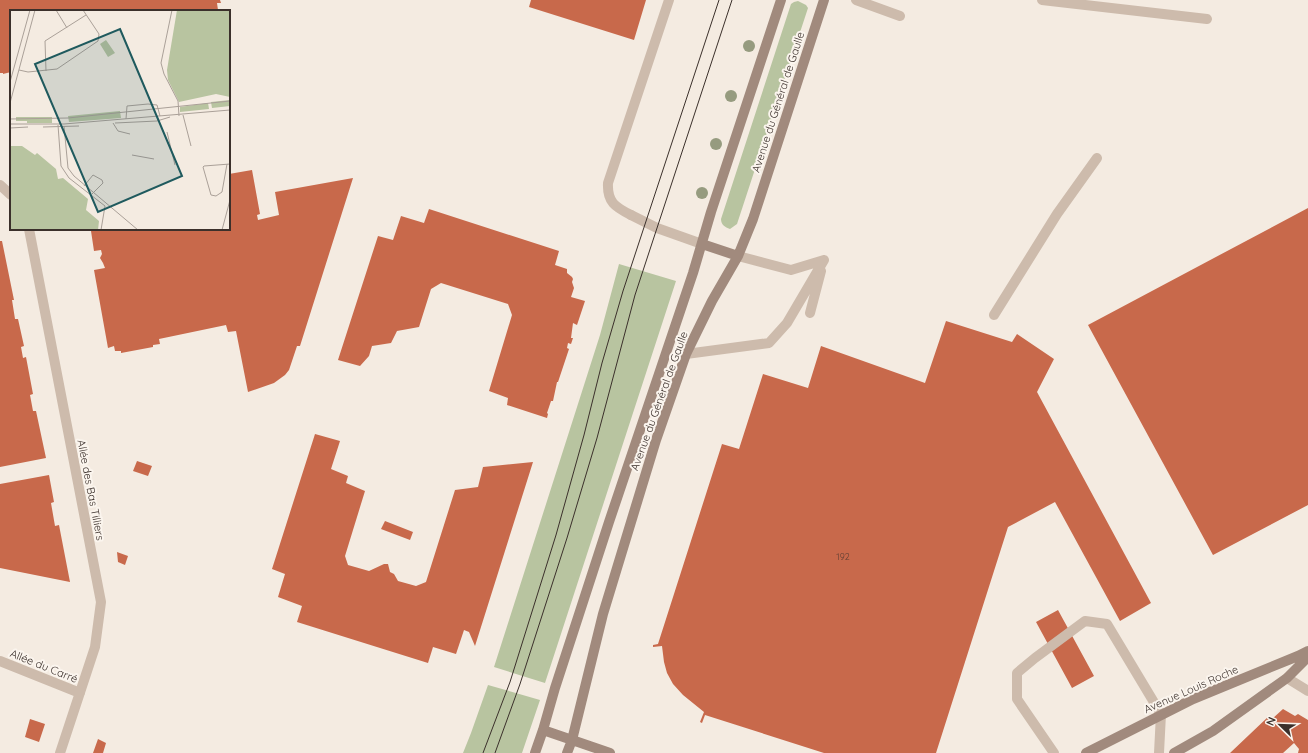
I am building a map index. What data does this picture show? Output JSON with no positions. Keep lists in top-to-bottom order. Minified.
{"streets":{"main road":["Avenue du Général de Gaulle","Avenue Louis Roche"],"street":["Allée des Bas Tilliers","Allée du Carré"]},"crossings":[["Allée des Bas Tilliers","Allée du Carré"]],"house_numbers":["192"],"north":"top left"}
